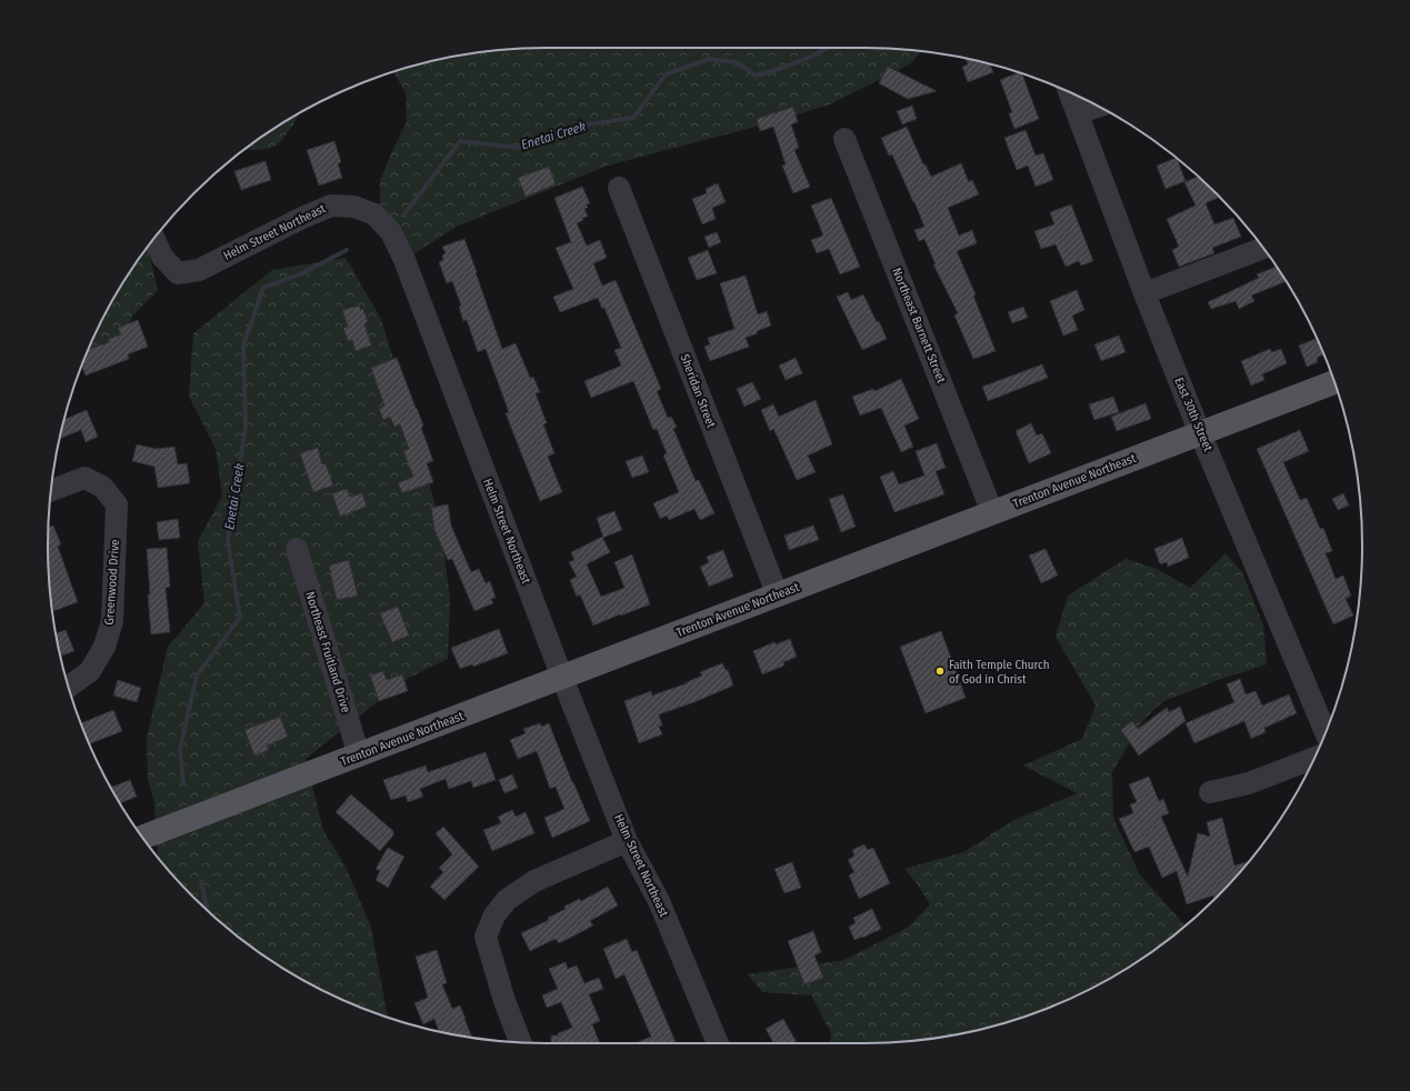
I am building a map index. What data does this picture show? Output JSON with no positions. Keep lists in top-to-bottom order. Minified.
{"streets":{"main road":["Trenton Avenue Northeast"],"street":["Helm Street Northeast","Northeast Barnett Street","Sheridan Street","East 30th Street","Greenwood Drive","Northeast Fruitland Drive"]},"crossings":[["Helm Street Northeast","Trenton Avenue Northeast"],["Northeast Barnett Street","Trenton Avenue Northeast"],["Sheridan Street","Trenton Avenue Northeast"],["East 30th Street","Trenton Avenue Northeast"],["Trenton Avenue Northeast","Northeast Fruitland Drive"]],"water":["Enetai Creek"],"places":["Faith Temple Church of God in Christ"]}
